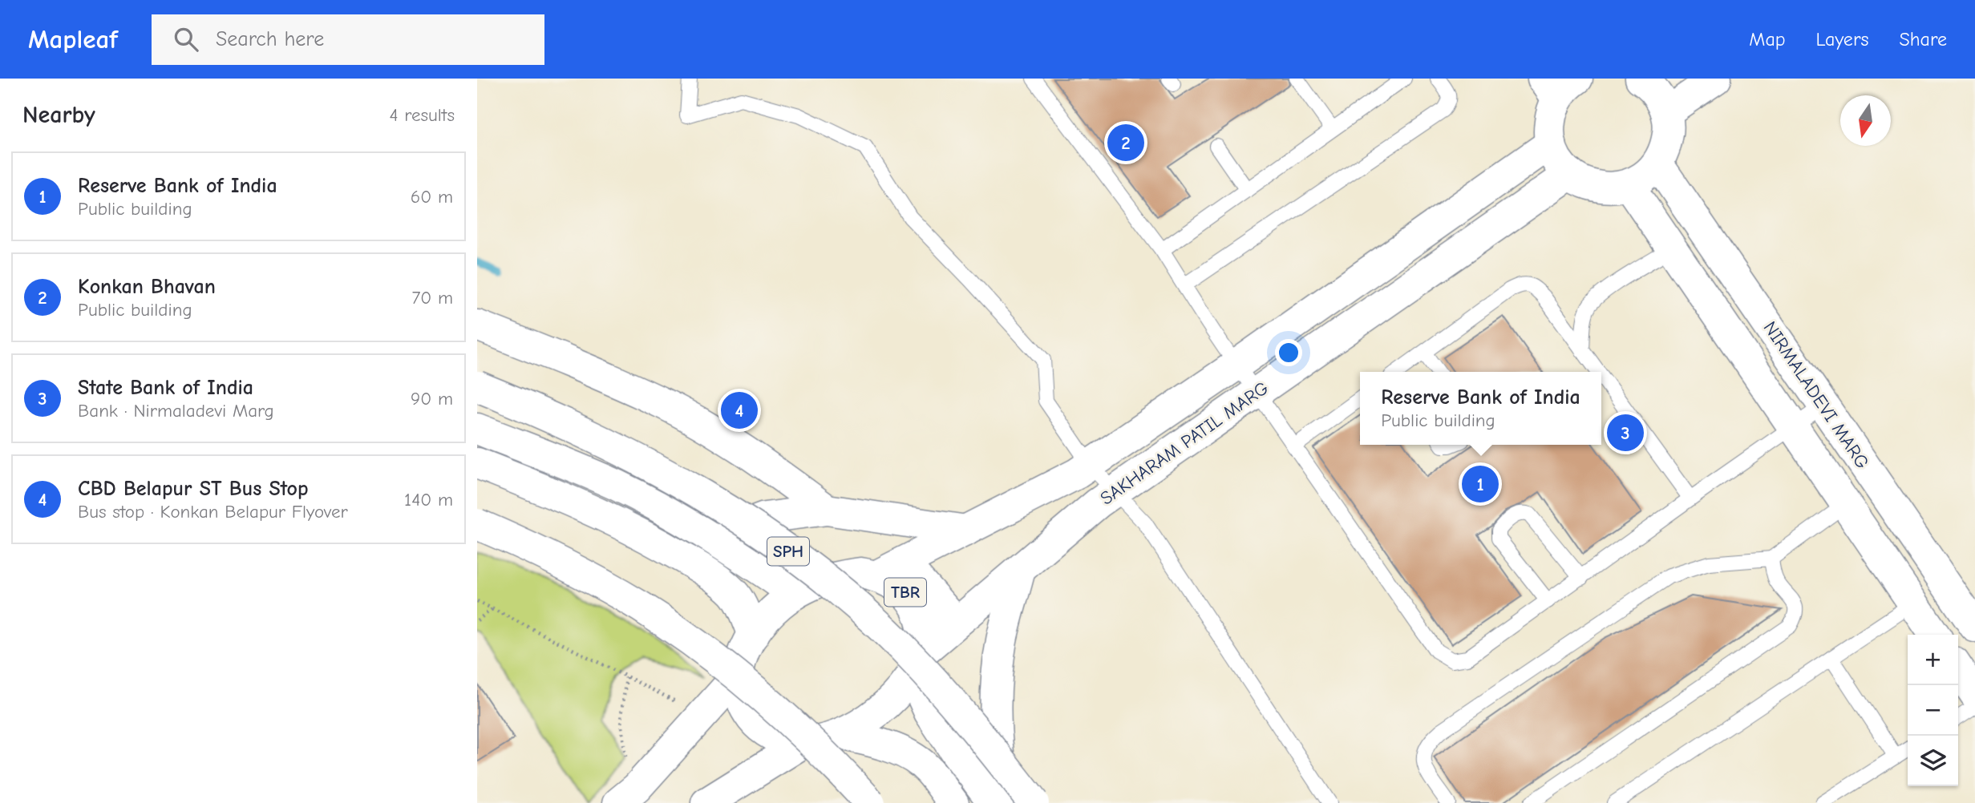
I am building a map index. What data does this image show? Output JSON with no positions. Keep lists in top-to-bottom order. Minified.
{"streets":{"main road":["NIRMALADEVI MARG","SAKHARAM PATIL MARG","SPH","TBR"]},"crossings":[["SAKHARAM PATIL MARG","TBR"]],"north":"bottom","page":{"header":"Mapleaf","search":"Search here","nav":["Map","Layers","Share"],"heading":["Nearby","4 results"],"pins":["2","4","3","1"],"list":[{"mark":"1","name":"Reserve Bank of India","note":"Public building","value":"60 m"},{"mark":"2","name":"Konkan Bhavan","note":"Public building","value":"70 m"},{"mark":"3","name":"State Bank of India","note":"Bank · Nirmaladevi Marg","value":"90 m"},{"mark":"4","name":"CBD Belapur ST Bus Stop","note":"Bus stop · Konkan Belapur Flyover","value":"140 m"}],"popup":["Reserve Bank of India","Public building"],"map_buttons":["+","−"]}}
